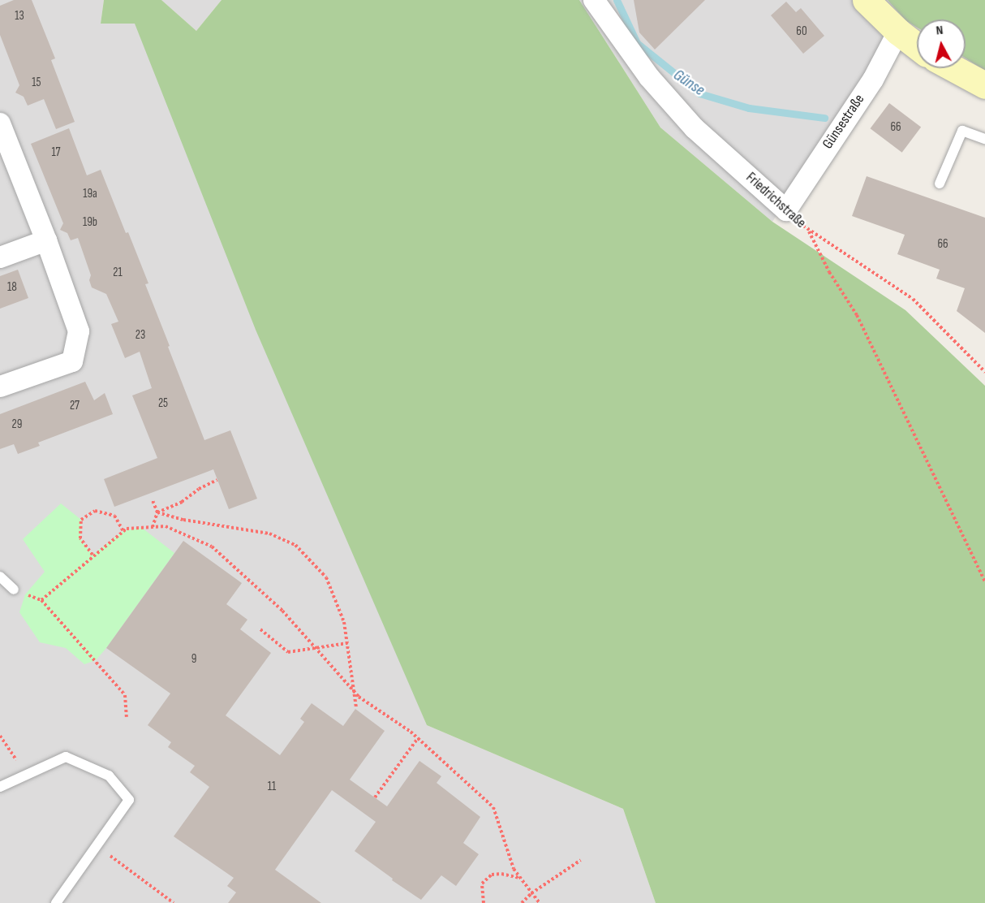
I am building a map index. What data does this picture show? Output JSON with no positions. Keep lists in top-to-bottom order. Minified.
{"streets":{"street":["Günsestraße","Friedrichstraße"]},"crossings":[["Günsestraße","Friedrichstraße"]],"water":["Günse"],"house_numbers":["13","60","15","66","17","19a","19b","66","21","18","23","25","27","29","9","11"],"north":"top"}
